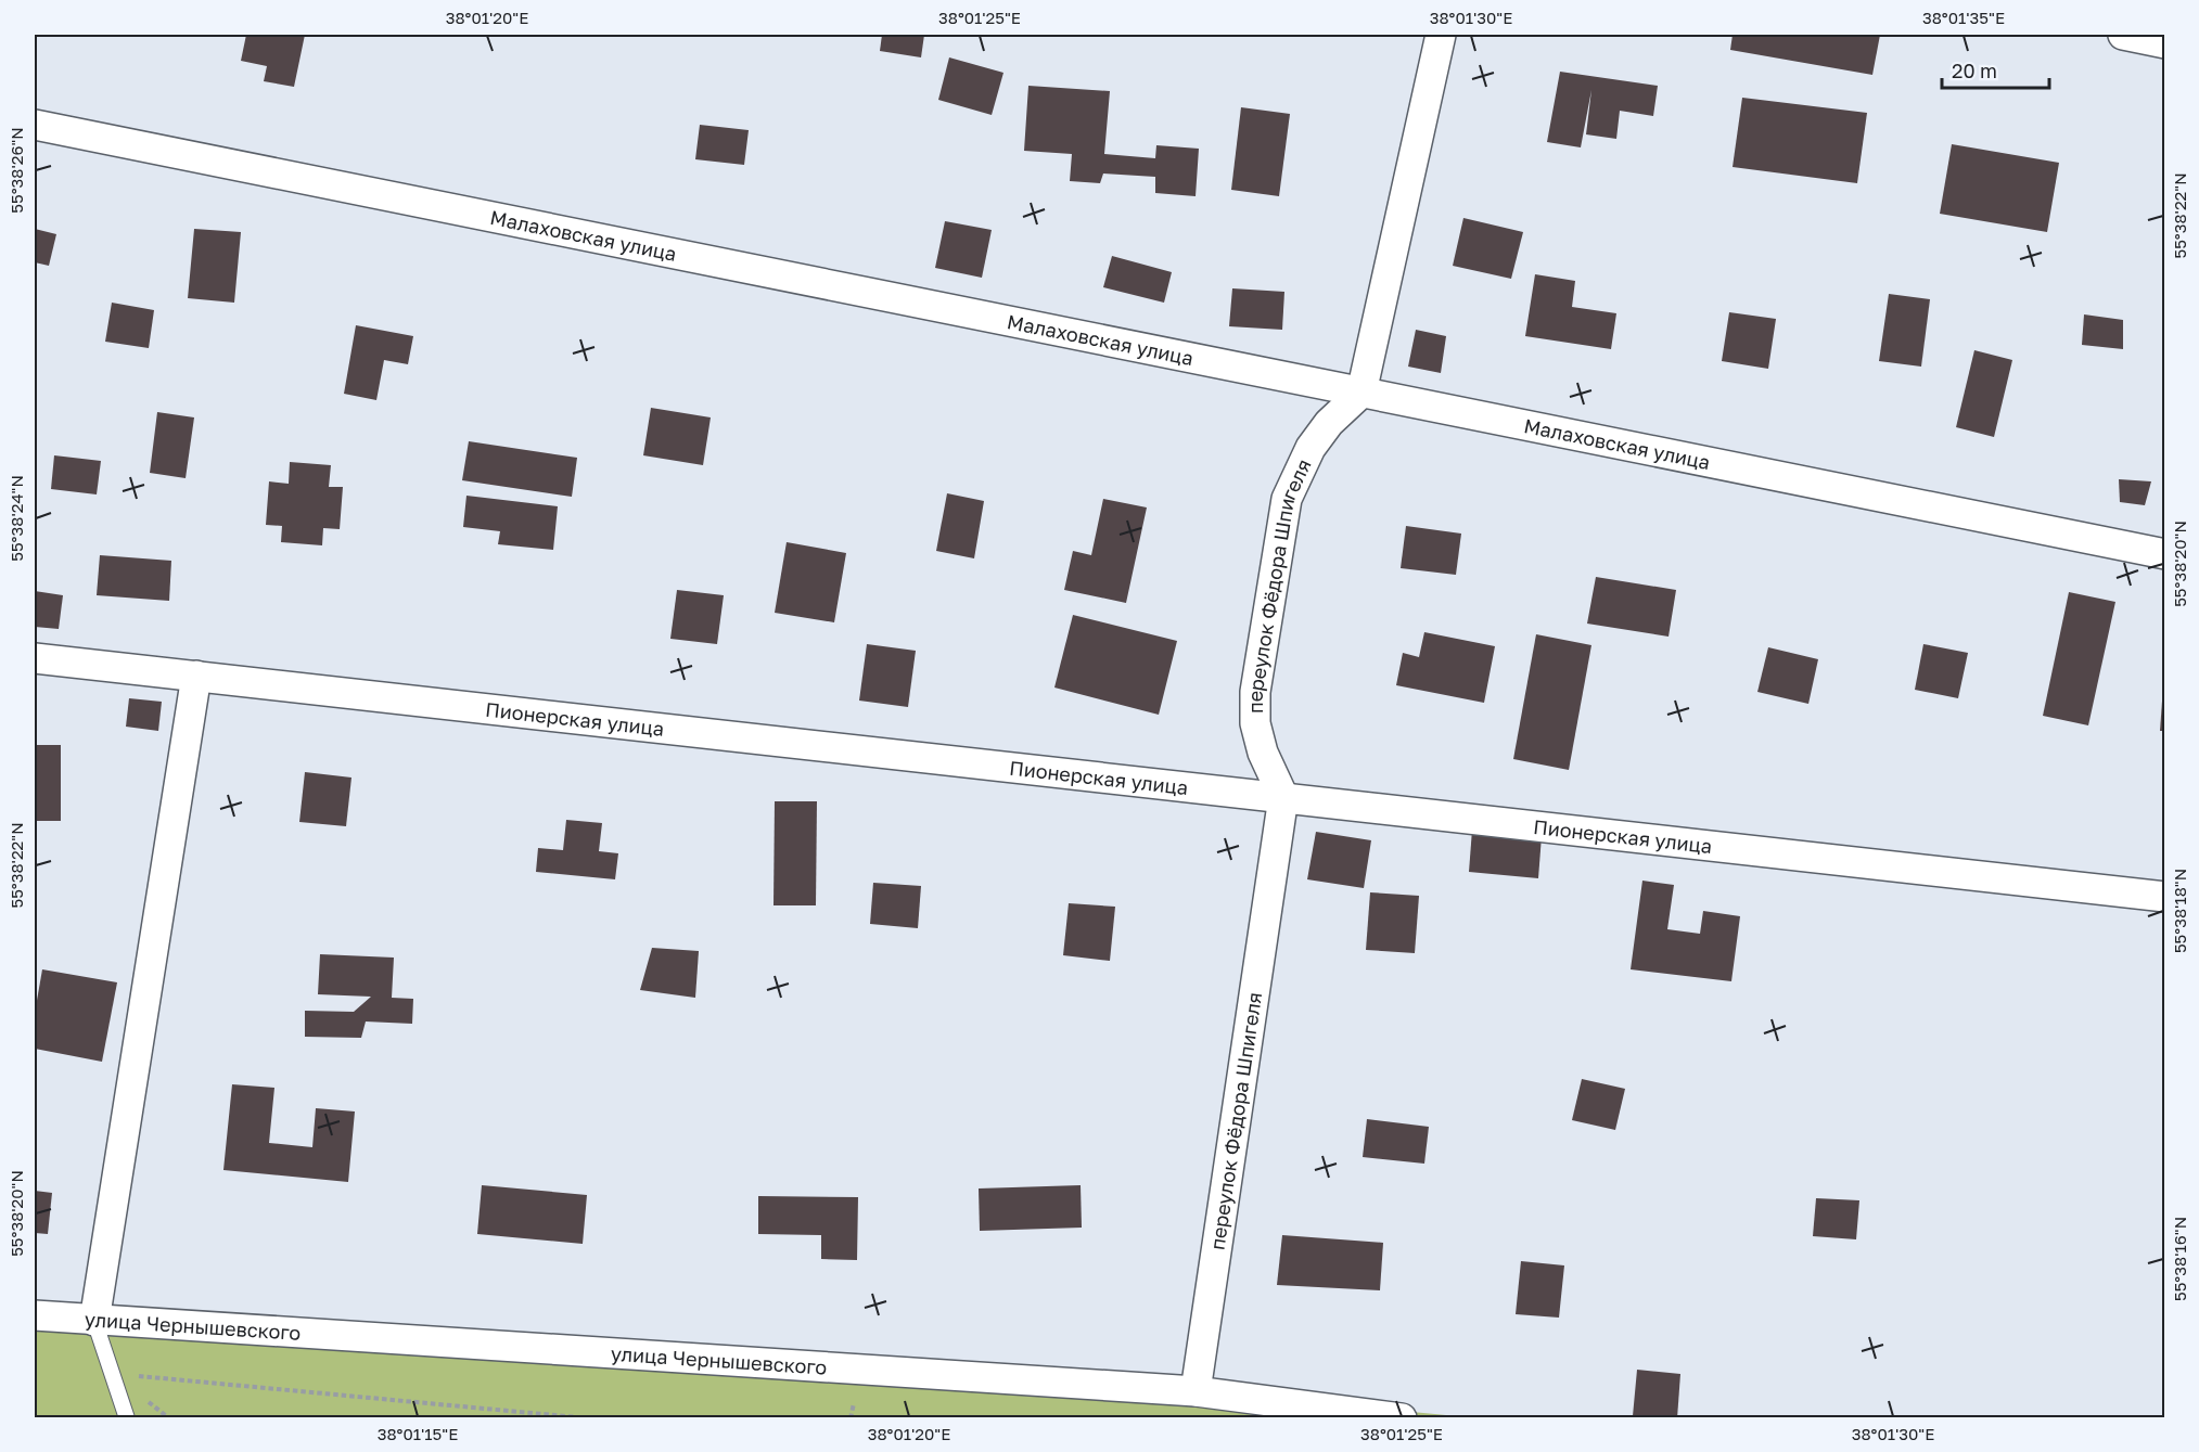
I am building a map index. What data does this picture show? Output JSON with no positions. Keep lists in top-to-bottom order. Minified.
{"streets":{"street":["Малаховская улица","переулок Фёдора Шпигеля","Пионерская улица","улица Чернышевского"]},"crossings":[["Малаховская улица","переулок Фёдора Шпигеля"],["переулок Фёдора Шпигеля","Пионерская улица"],["переулок Фёдора Шпигеля","улица Чернышевского"]],"scale_bar":"20 m","coordinates":["38°01'20\"E","38°01'25\"E","38°01'30\"E","38°01'35\"E","55°38'26\"N","55°38'22\"N","55°38'24\"N","55°38'20\"N","55°38'18\"N","55°38'16\"N","38°01'15\"E"]}
